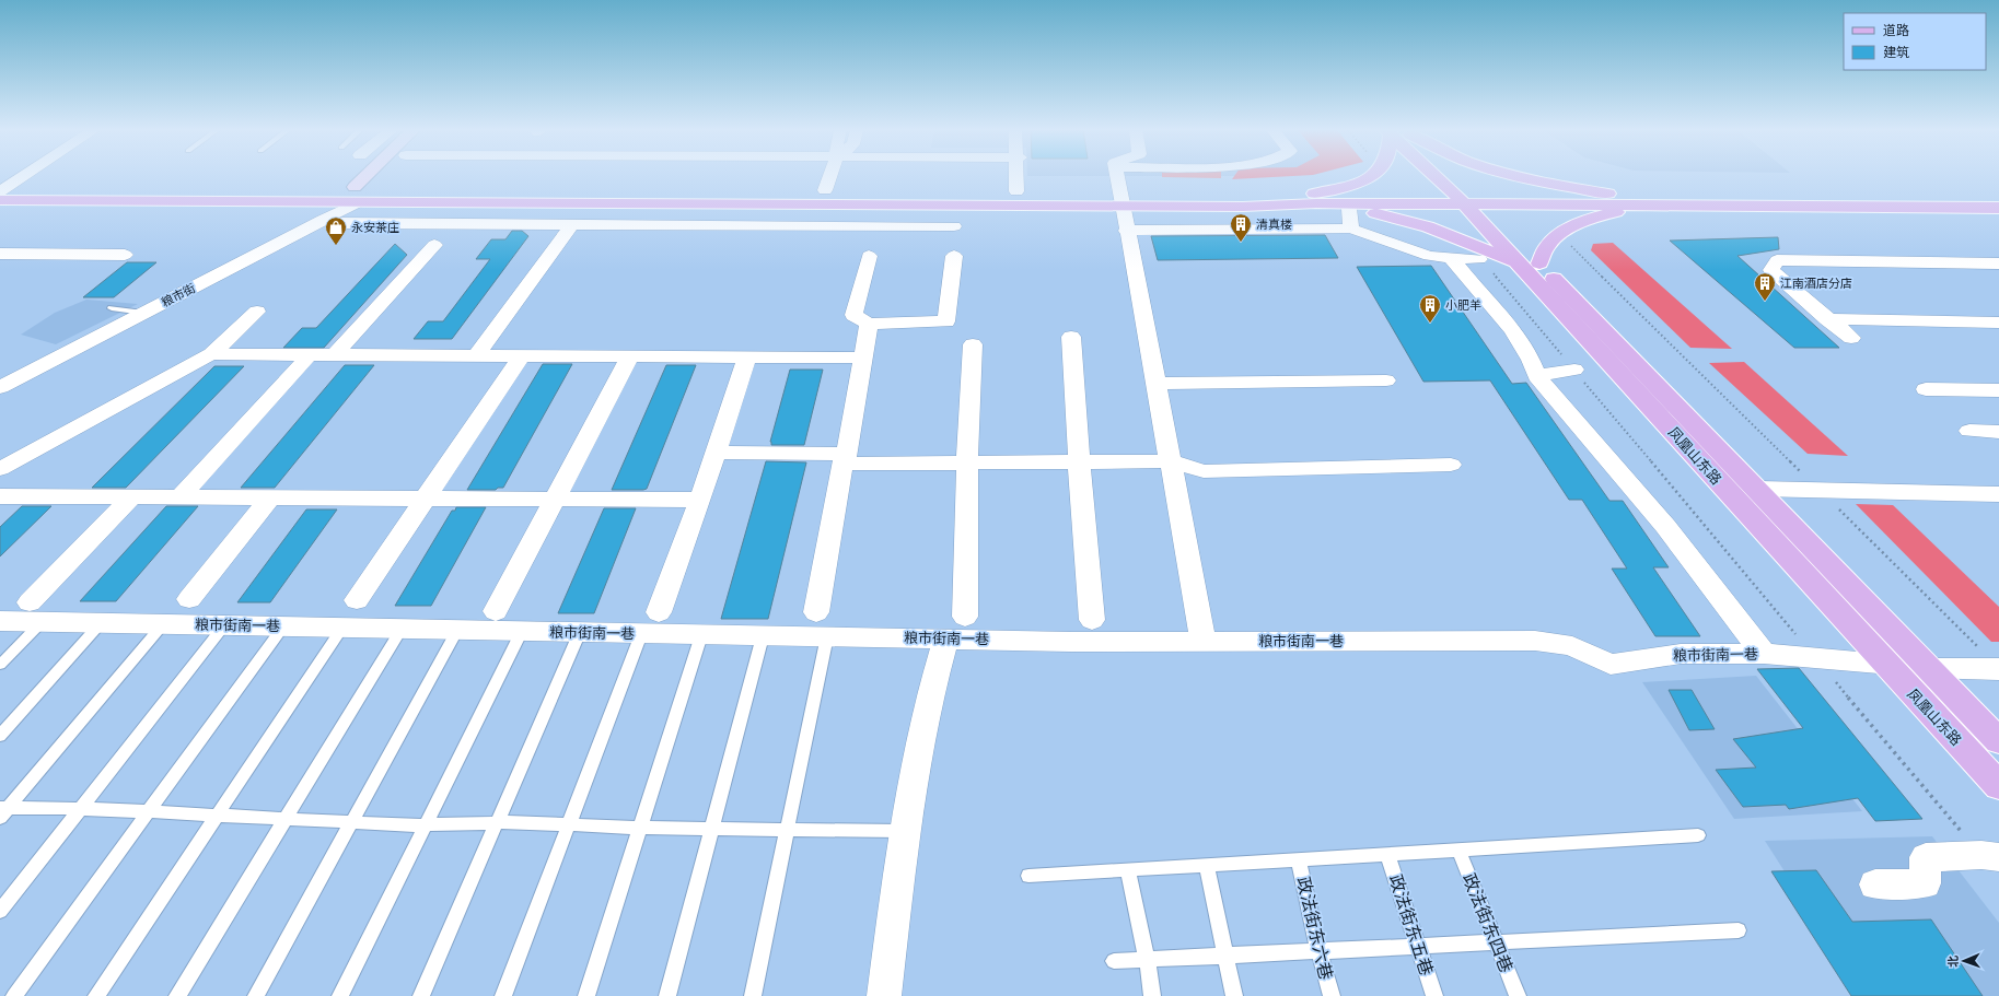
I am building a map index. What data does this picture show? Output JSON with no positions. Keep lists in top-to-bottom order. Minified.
{"streets":{"main road":["凤凰山东路"],"street":["粮市街","粮市街南一巷"],"lane":["政法街东四巷","政法街东五巷","政法街东六巷"]},"crossings":[["凤凰山东路","粮市街南一巷"]],"places":{"building":["清真楼","江南酒店分店","小肥羊"],"shop":["永安茶庄"]},"legend":["道路","建筑"],"north":"left"}
